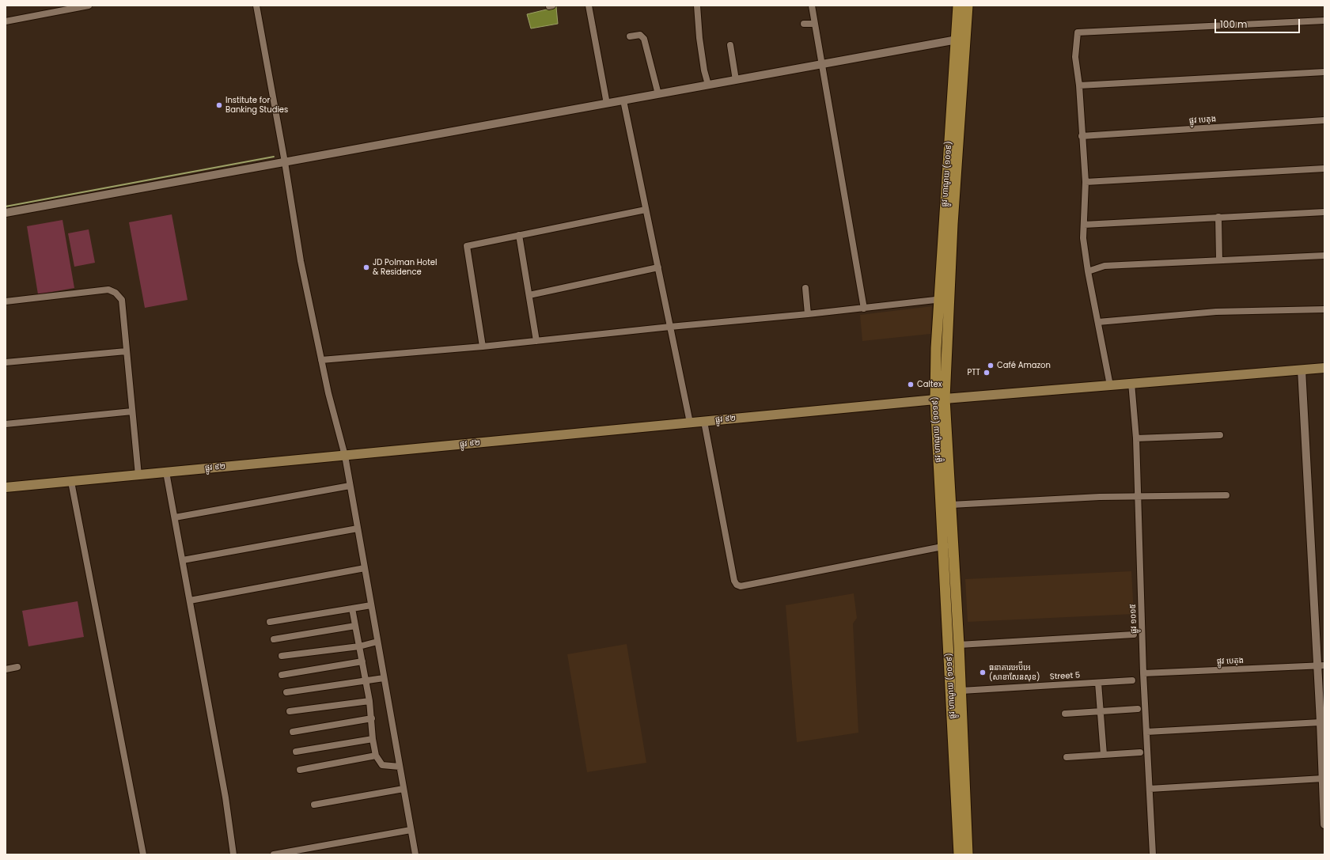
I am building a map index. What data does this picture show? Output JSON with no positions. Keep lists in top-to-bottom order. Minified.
{"streets":{"main road":["ផ្លូវ ហាណូយ (១០១៩)","ផ្លូវ ៩២"],"street":["ផ្លូវ បេតុង","ផ្លូវ ១០១៥","Street 5"]},"crossings":[["ផ្លូវ បេតុង","ផ្លូវ ១០១៥"],["ផ្លូវ ហាណូយ (១០១៩)","ផ្លូវ ៩២"],["ផ្លូវ ហាណូយ (១០១៩)","Street 5"],["ផ្លូវ ៩២","ផ្លូវ ១០១៥"]],"places":["Institute for Banking Studies","JD Polman Hotel & Residence","Café Amazon","PTT","Caltex","ធនាគារអេប៊ីអេ (សាខាសែនសុខ)"],"scale_bar":"100 m"}
